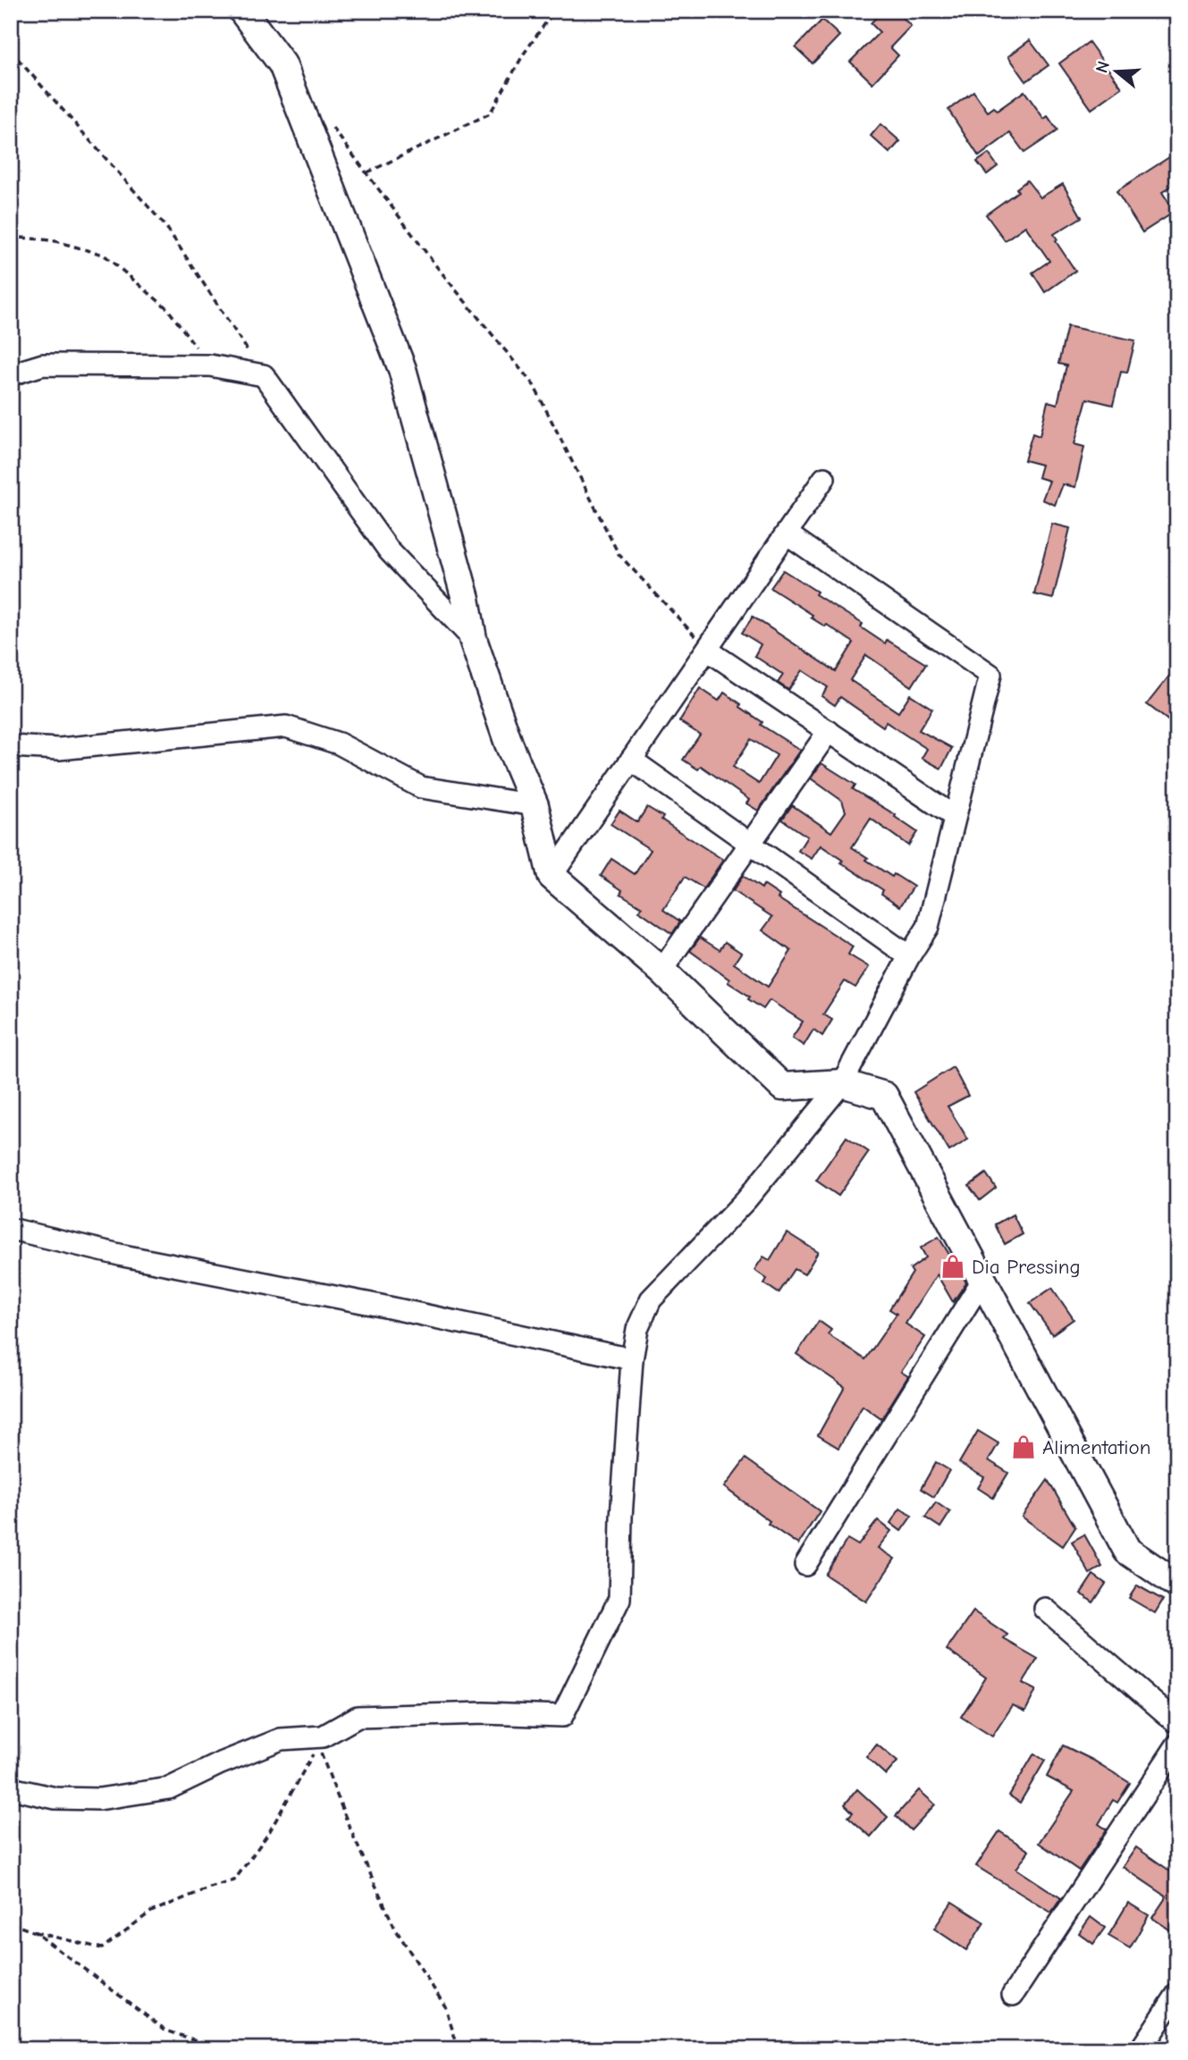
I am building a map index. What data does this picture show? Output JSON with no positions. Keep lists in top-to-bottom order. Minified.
{"places":{"shop":["Dia Pressing","Alimentation"]},"north":"left"}
